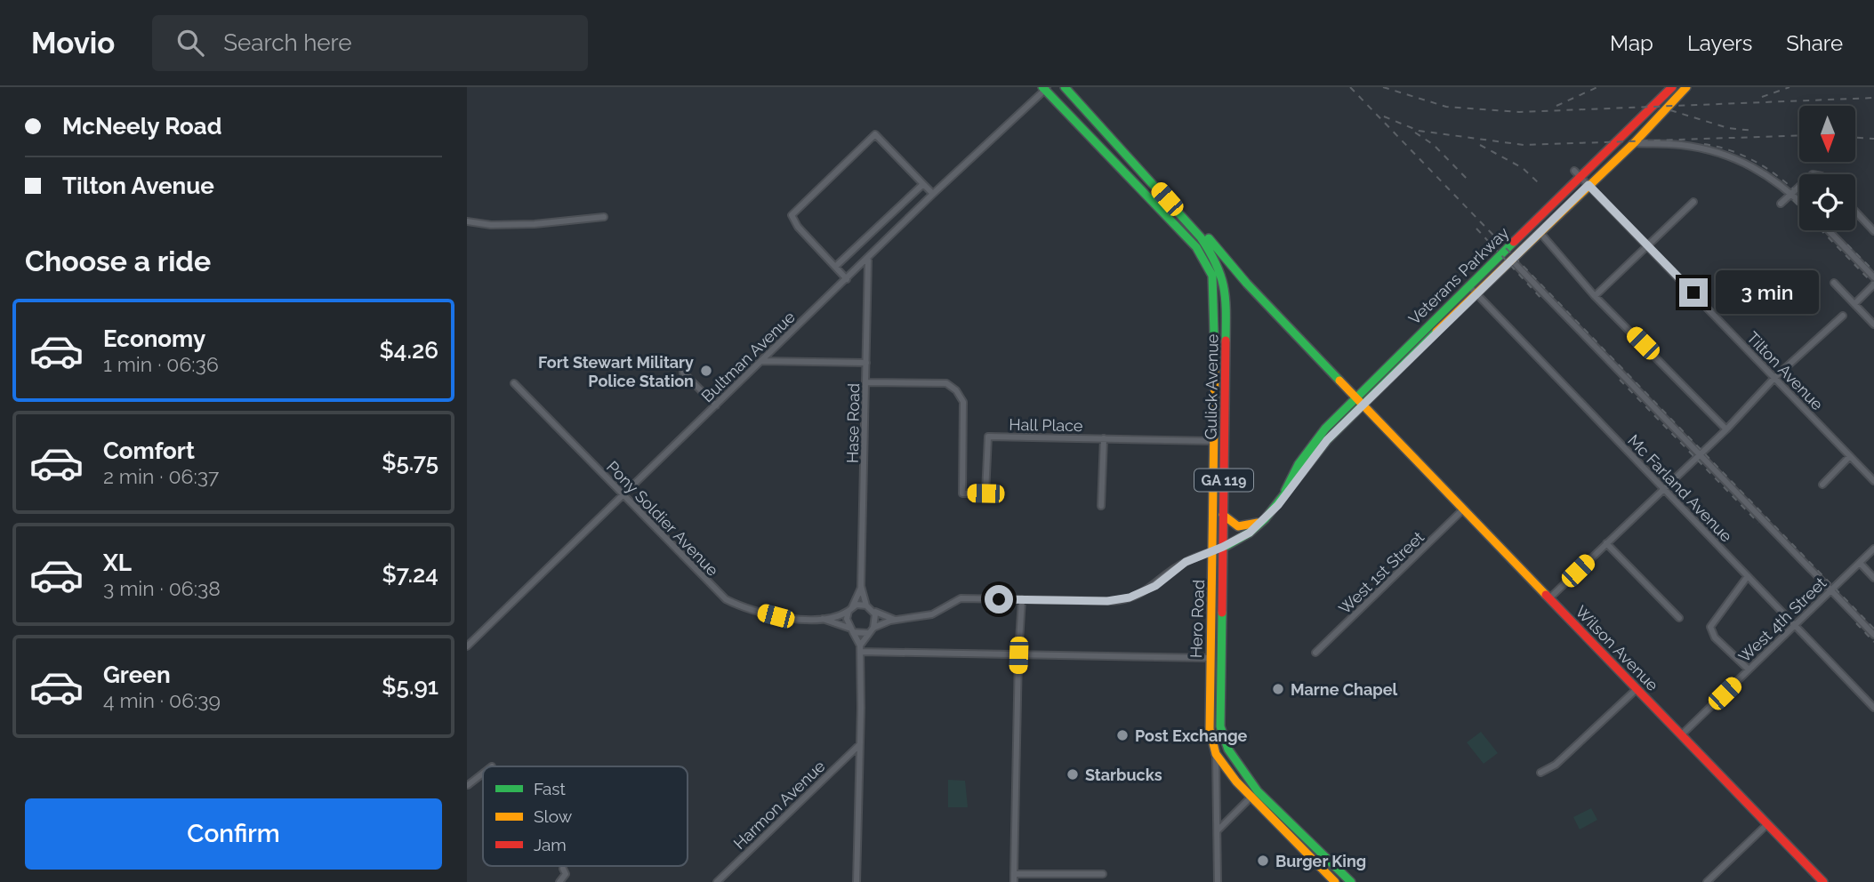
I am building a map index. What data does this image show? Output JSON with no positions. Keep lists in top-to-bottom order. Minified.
{"streets":{"main road":["Veterans Parkway","Gulick Avenue","GA 119","Hero Road","Wilson Avenue"],"street":["Bultman Avenue","Tilton Avenue","Hase Road","Hall Place","Mc Farland Avenue","Pony Soldier Avenue","West 1st Street","West 4th Street","Harmon Avenue"]},"crossings":[["Veterans Parkway","Tilton Avenue"],["Veterans Parkway","Mc Farland Avenue"],["Veterans Parkway","Wilson Avenue"],["Bultman Avenue","Hase Road"],["Bultman Avenue","Pony Soldier Avenue"],["Bultman Avenue","Hero Road"],["Gulick Avenue","Wilson Avenue"],["Hase Road","Hall Place"],["Hall Place","Hero Road"],["GA 119","Hero Road"],["Mc Farland Avenue","West 4th Street"],["West 1st Street","Wilson Avenue"],["West 4th Street","Wilson Avenue"]],"places":["Fort Stewart Military Police Station","Marne Chapel","Post Exchange","Starbucks","Burger King"],"legend":["Fast","Slow","Jam"],"north":"bottom","page":{"header":"Movio","search":"Search here","nav":["Map","Layers","Share"],"banner":["McNeely Road","Tilton Avenue"],"heading":"Choose a ride","bubble":"3 min","list":[{"name":"Economy","note":"1 min · 06:36","value":"$4.26"},{"name":"Comfort","note":"2 min · 06:37","value":"$5.75"},{"name":"XL","note":"3 min · 06:38","value":"$7.24"},{"name":"Green","note":"4 min · 06:39","value":"$5.91"}],"buttons":"Confirm"}}
